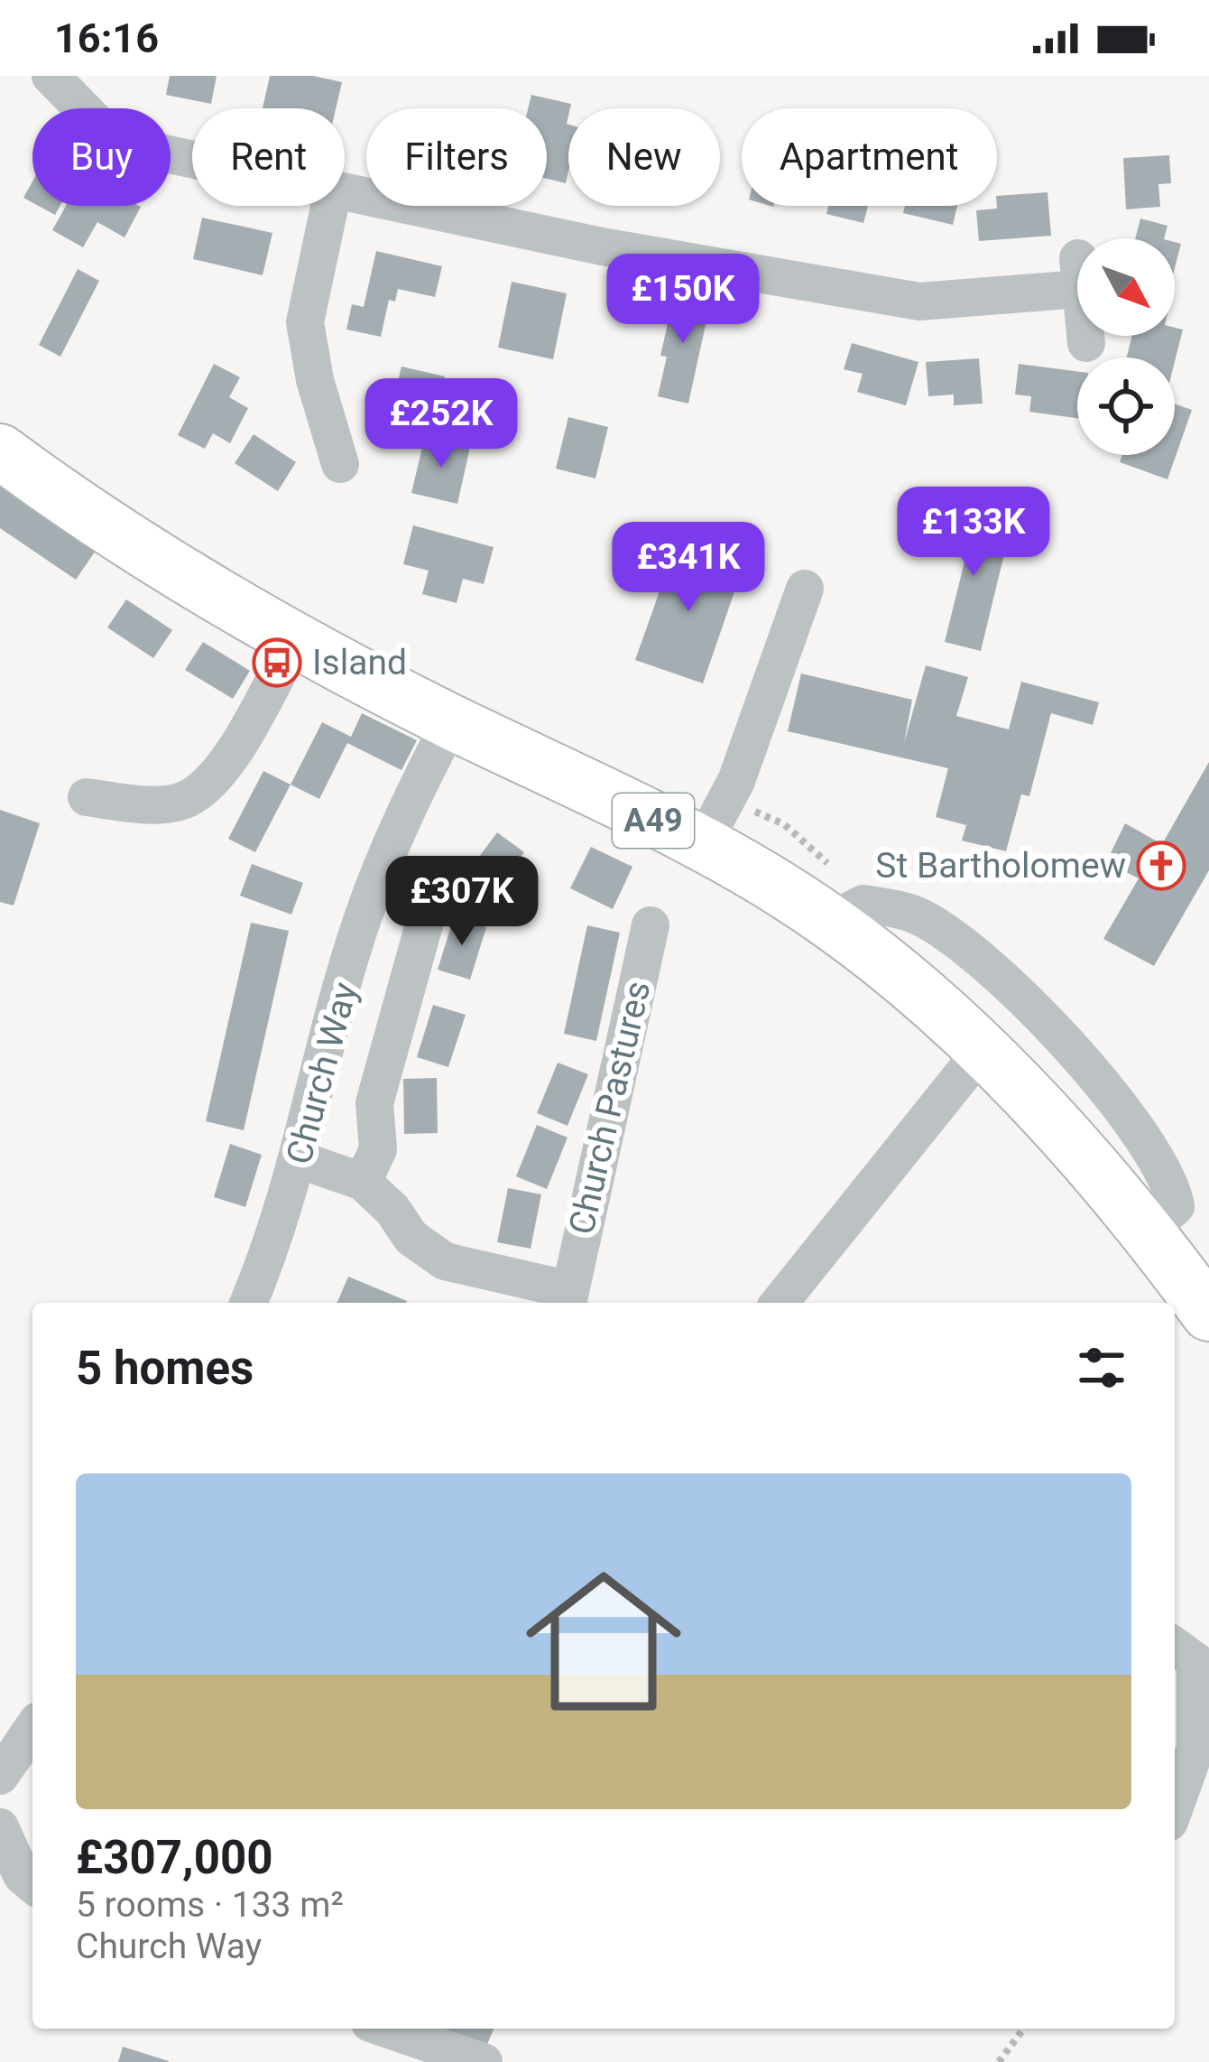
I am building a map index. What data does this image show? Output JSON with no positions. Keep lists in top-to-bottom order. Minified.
{"streets":{"highway":["A49"],"street":["Church Way","Church Pastures"]},"crossings":[["A49","Church Way"],["Church Way","Church Pastures"]],"places":{"bus stop":["Island"],"church":["St Bartholomew"]},"north":"bottom right","page":{"status":"16:16","chip":["Buy","Rent","Filters","New","Apartment"],"price":["£150K","£252K","£133K","£341K","£307K"],"heading":"5 homes","list":[{"name":"£307,000","note":"5 rooms · 133 m² · Church Way"}]}}
